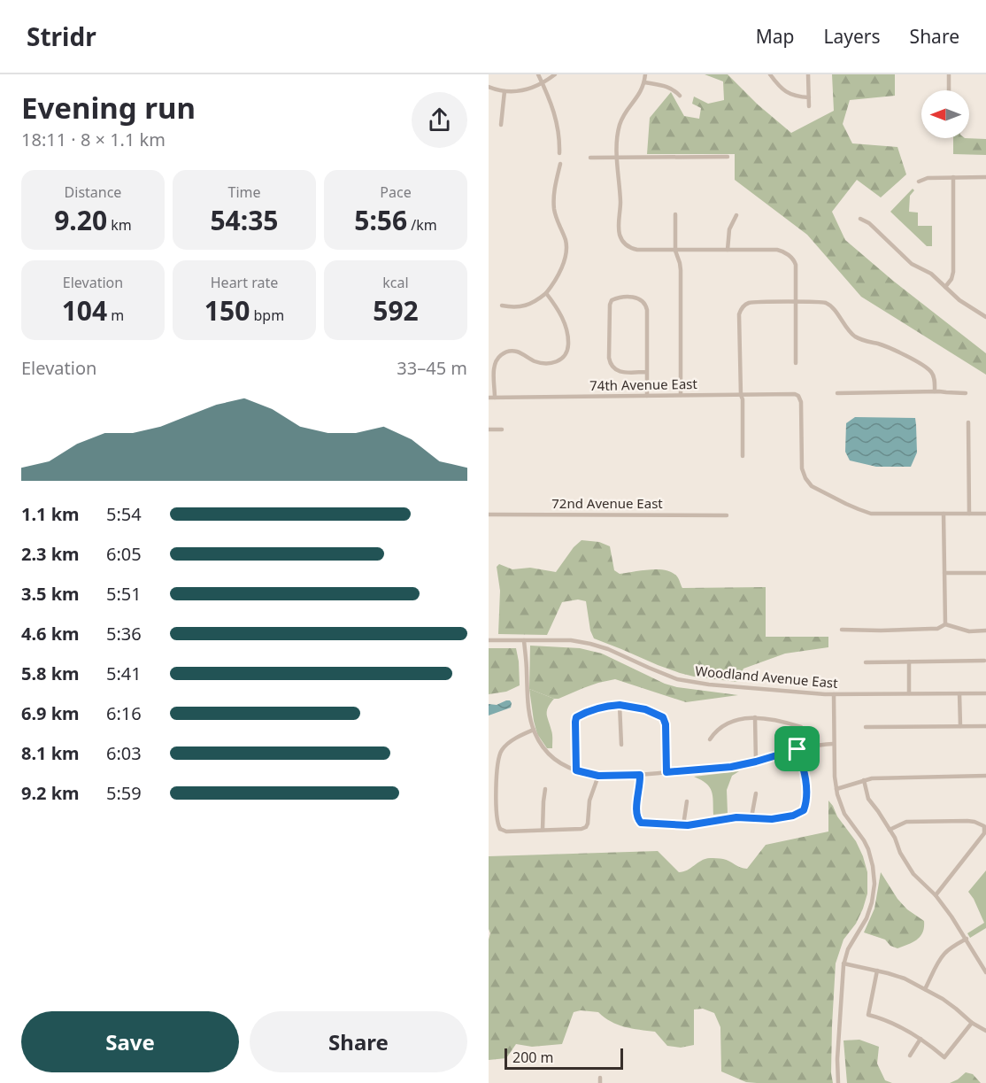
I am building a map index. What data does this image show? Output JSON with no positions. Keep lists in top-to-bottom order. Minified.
{"streets":{"street":["74th Avenue East","72nd Avenue East","Woodland Avenue East"]},"scale_bar":"200 m","north":"left","page":{"header":"Stridr","nav":["Map","Layers","Share"],"heading":["Evening run","18:11 · 8 × 1.1 km"],"stats":[["Distance","9.20 km"],["Time","54:35"],["Pace","5:56 /km"],["Elevation","104 m"],["Heart rate","150 bpm"],["kcal","592"]],"chart":["Elevation","33–45 m"],"list":[{"name":"1.1 km","note":"5:54"},{"name":"2.3 km","note":"6:05"},{"name":"3.5 km","note":"5:51"},{"name":"4.6 km","note":"5:36"},{"name":"5.8 km","note":"5:41"},{"name":"6.9 km","note":"6:16"},{"name":"8.1 km","note":"6:03"},{"name":"9.2 km","note":"5:59"}],"buttons":["Save","Share"],"scale":"200 m"}}
